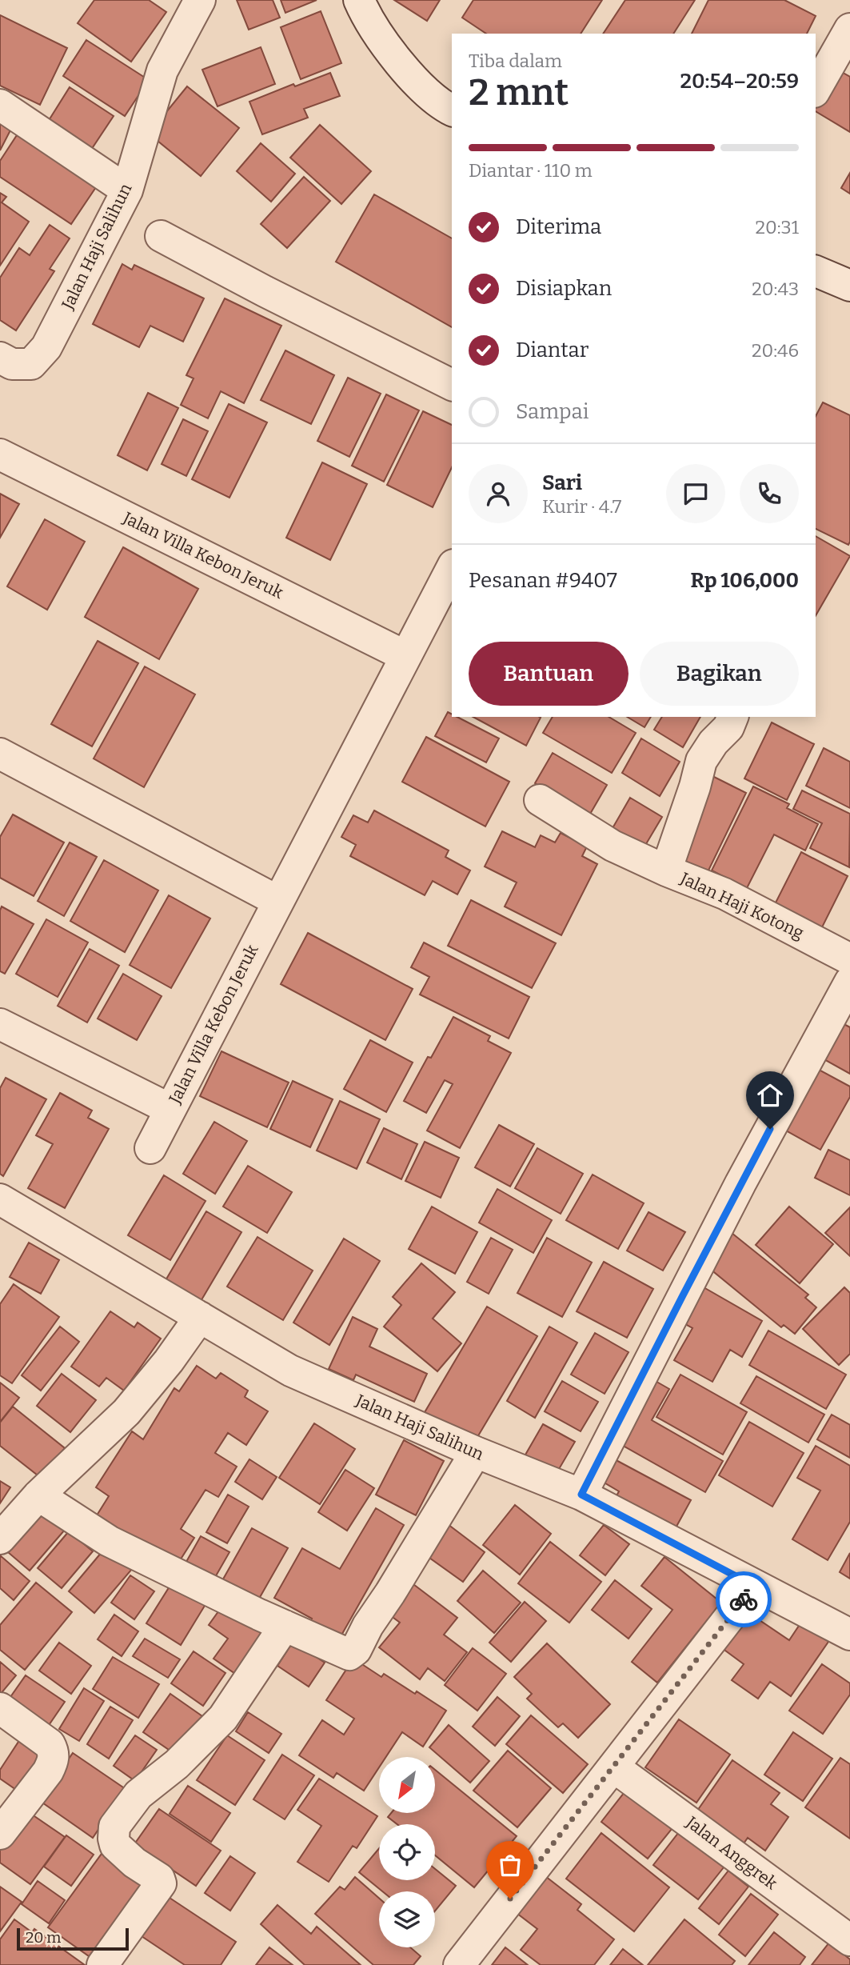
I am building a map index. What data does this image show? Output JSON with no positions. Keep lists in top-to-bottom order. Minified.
{"streets":{"street":["Jalan Haji Salihun","Jalan Villa Kebon Jeruk","Jalan Haji Kotong","Jalan Anggrek"]},"scale_bar":"20 m","north":"bottom left","page":{"heading":["2 mnt","Tiba dalam","20:54–20:59"],"panel":["Sari","Kurir · 4.7","Pesanan #9407","Rp 106,000"],"bar":"Diantar · 110 m","list":[["Diterima","20:31"],["Disiapkan","20:43"],["Diantar","20:46"],"Sampai"],"buttons":["Bantuan","Bagikan"],"scale":"20 m"}}
